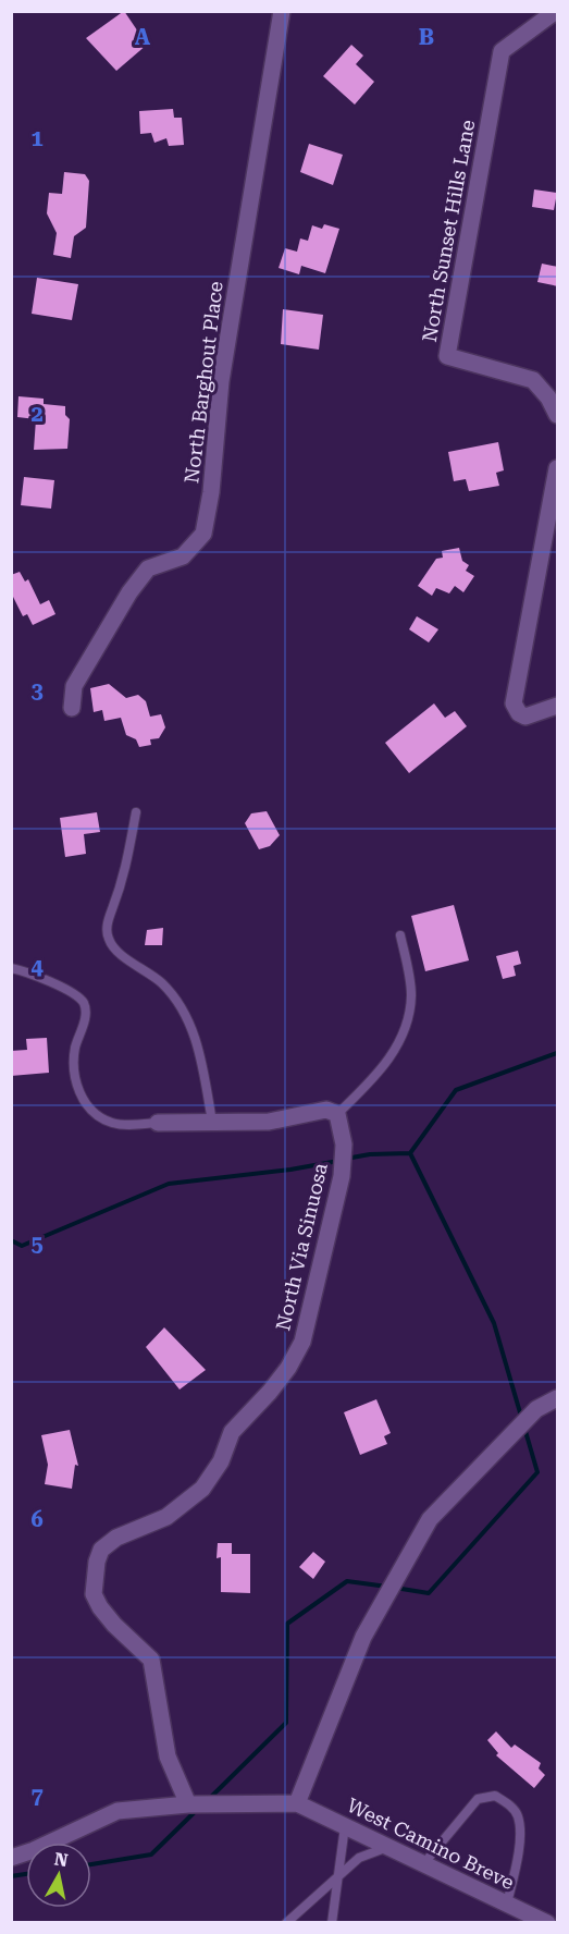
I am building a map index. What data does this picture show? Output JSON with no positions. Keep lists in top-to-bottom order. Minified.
{"streets":{"street":["North Sunset Hills Lane","North Barghout Place","North Via Sinuosa","West Camino Breve"]},"north":"top","grid":{"columns":["A","B"],"rows":["1","2","3","4","5","6","7"]}}
